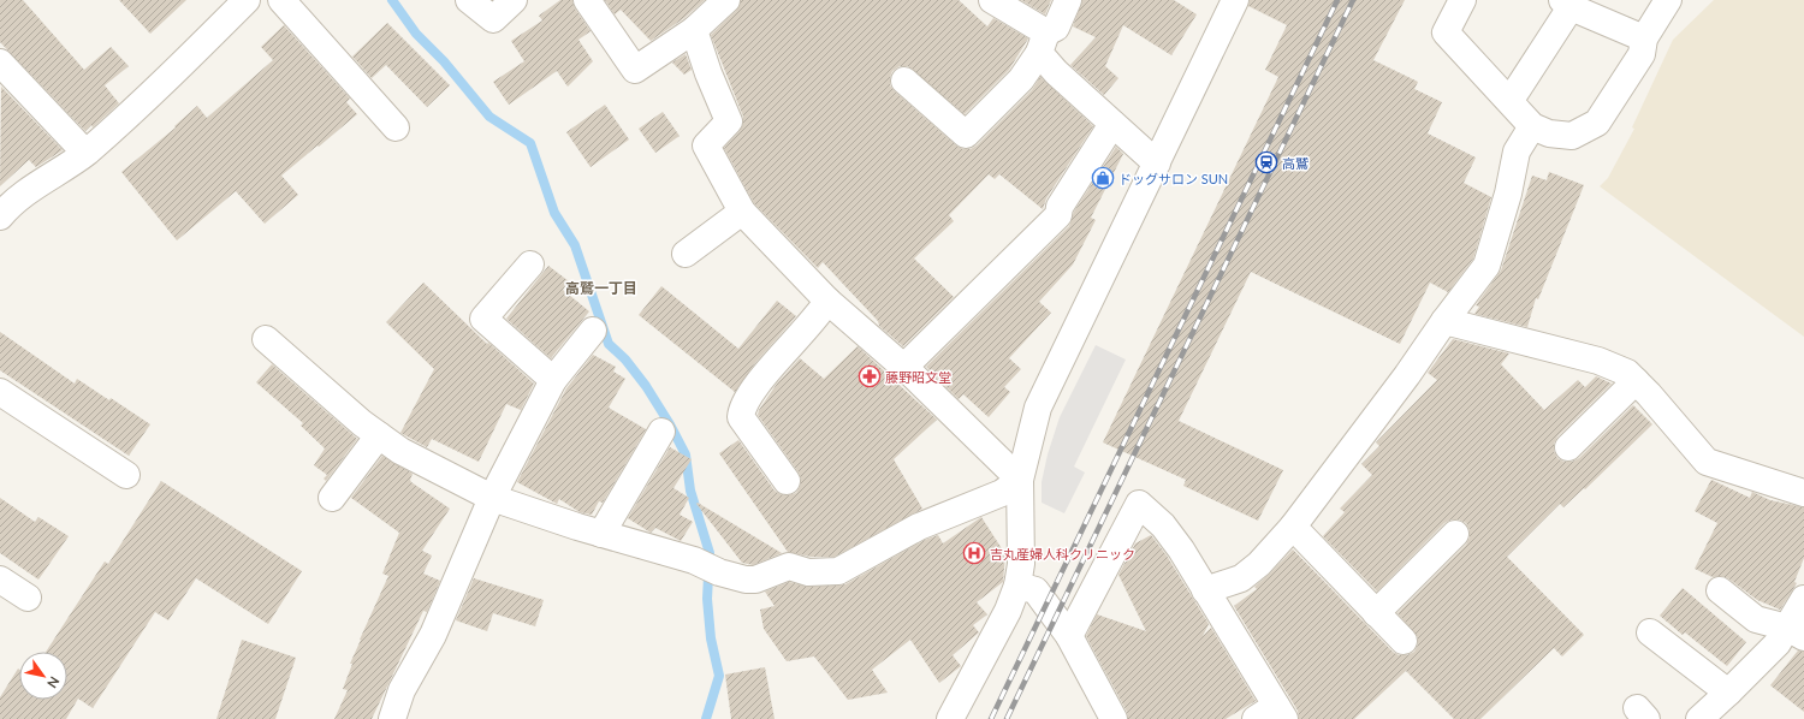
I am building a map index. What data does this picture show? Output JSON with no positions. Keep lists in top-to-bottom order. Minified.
{"districts":["高鷲一丁目"],"places":{"station":["高鷲"],"shop":["ドッグサロン SUN"],"pharmacy":["藤野昭文堂"],"hospital":["吉丸産婦人科クリニック"]},"north":"bottom right"}
